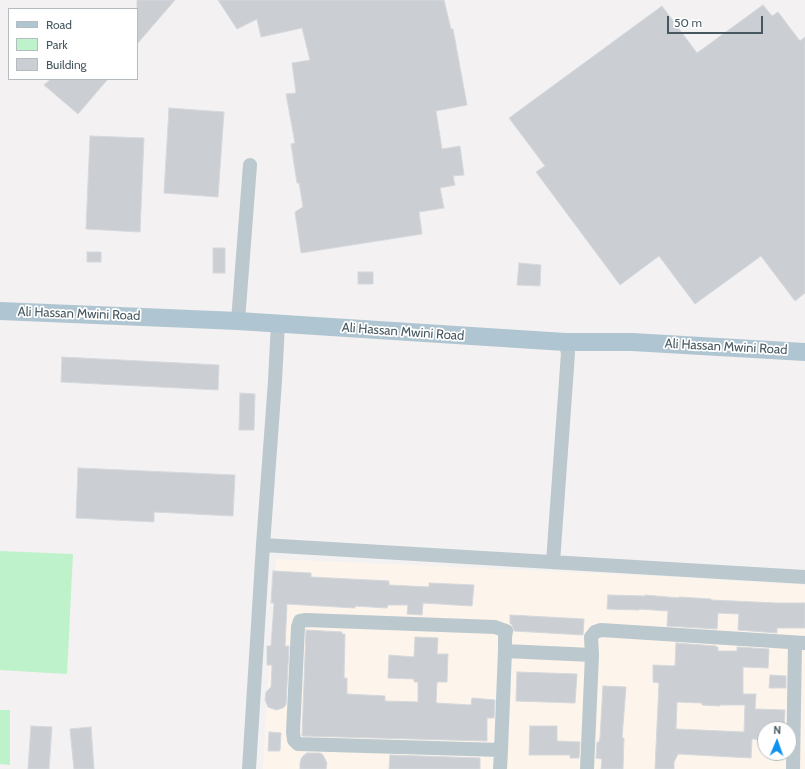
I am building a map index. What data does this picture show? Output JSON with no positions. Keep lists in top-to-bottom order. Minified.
{"streets":{"main road":["Ali Hassan Mwini Road"]},"legend":["Road","Park","Building"],"scale_bar":"50 m","north":"top"}
